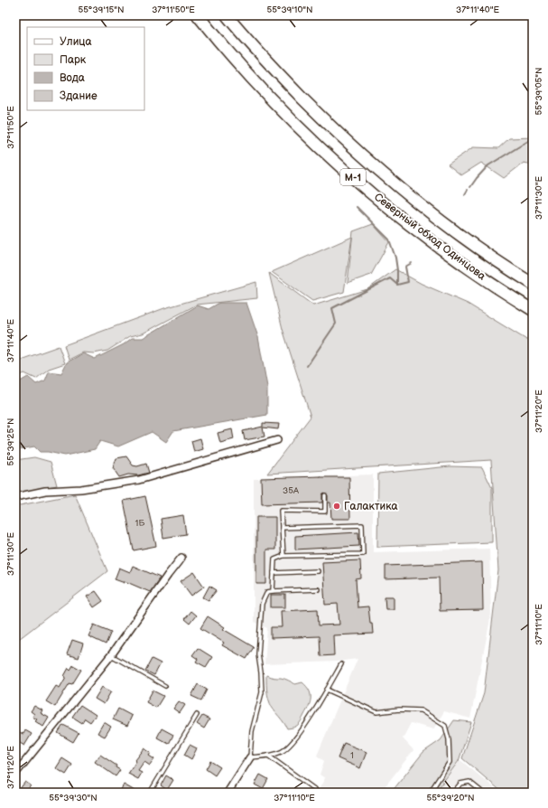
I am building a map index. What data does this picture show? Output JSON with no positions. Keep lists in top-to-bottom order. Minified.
{"streets":{"highway":["М-1","Северный обход Одинцова"]},"places":["Галактика"],"house_numbers":["35А","1Б","1"],"legend":["Улица","Парк","Вода","Здание"],"coordinates":["55°39'15\"N","37°11'50\"E","55°39'10\"N","37°11'40\"E","55°39'05\"N","37°11'30\"E","37°11'20\"E","55°39'25\"N","37°11'10\"E","55°39'30\"N","55°39'20\"N"]}
